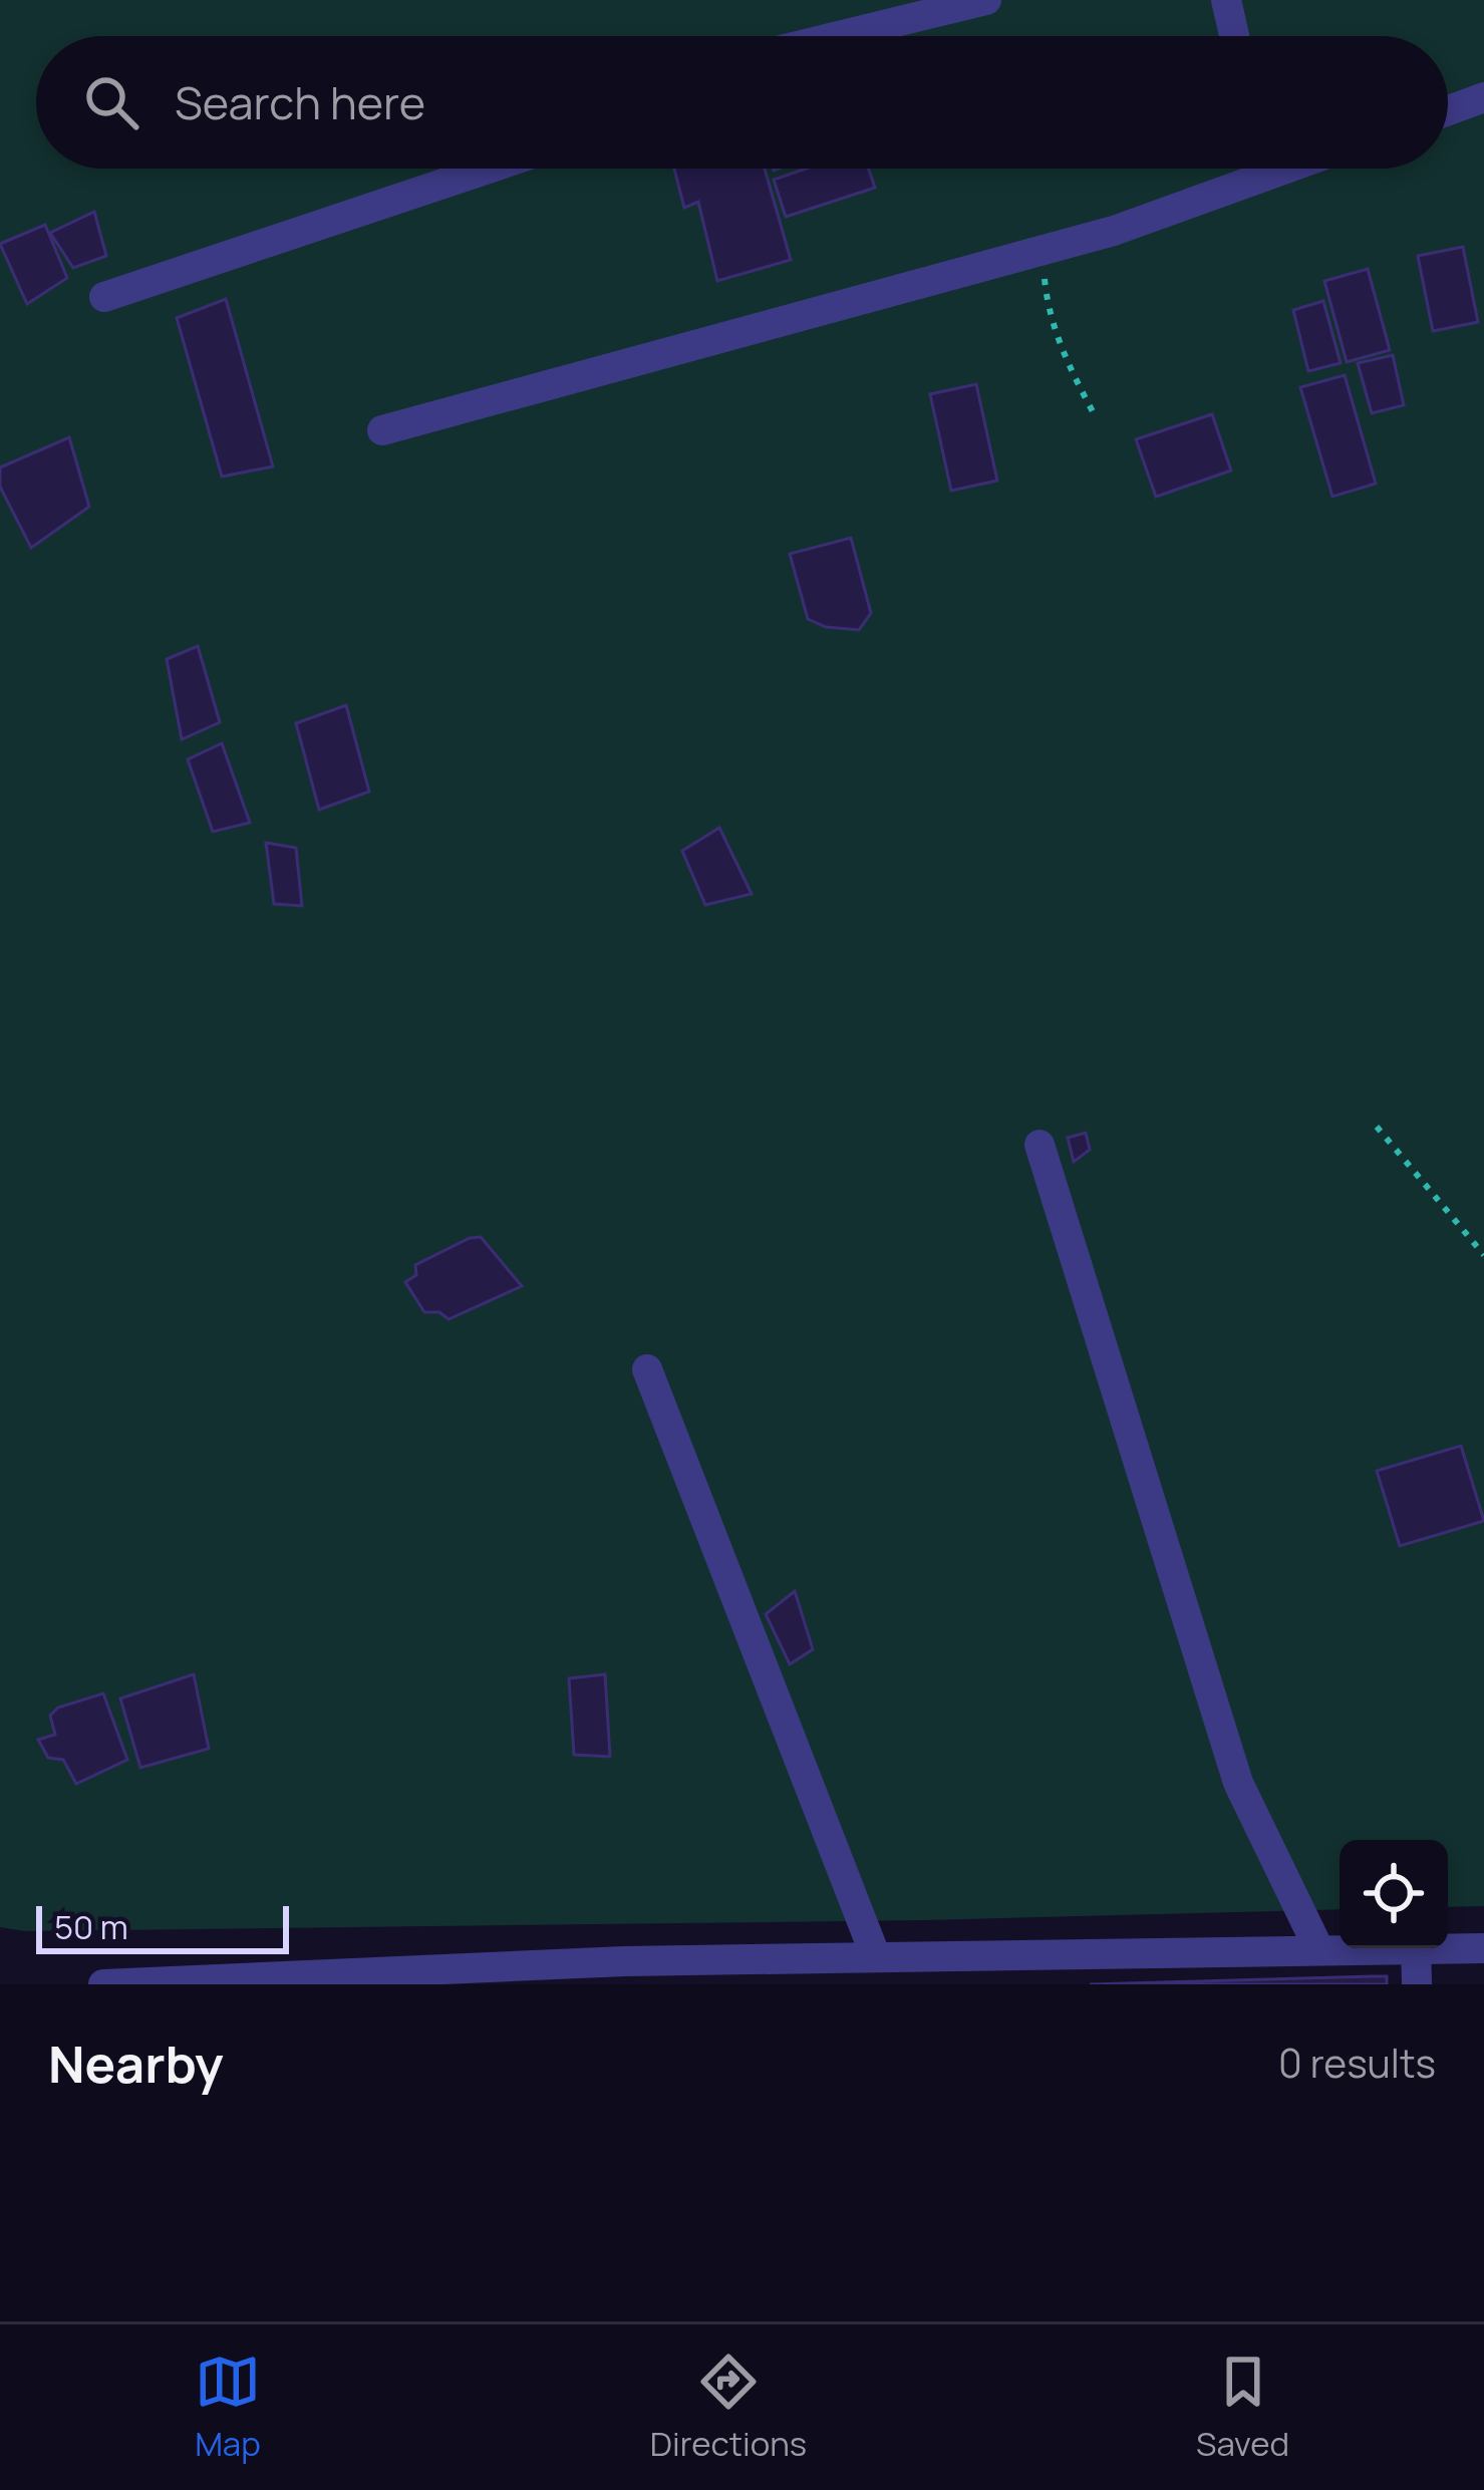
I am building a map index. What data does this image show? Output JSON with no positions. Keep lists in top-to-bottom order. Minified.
{"scale_bar":"50 m","page":{"search":"Search here","scale":"50 m","heading":["Nearby","0 results"],"nav":["Map","Directions","Saved"]}}
